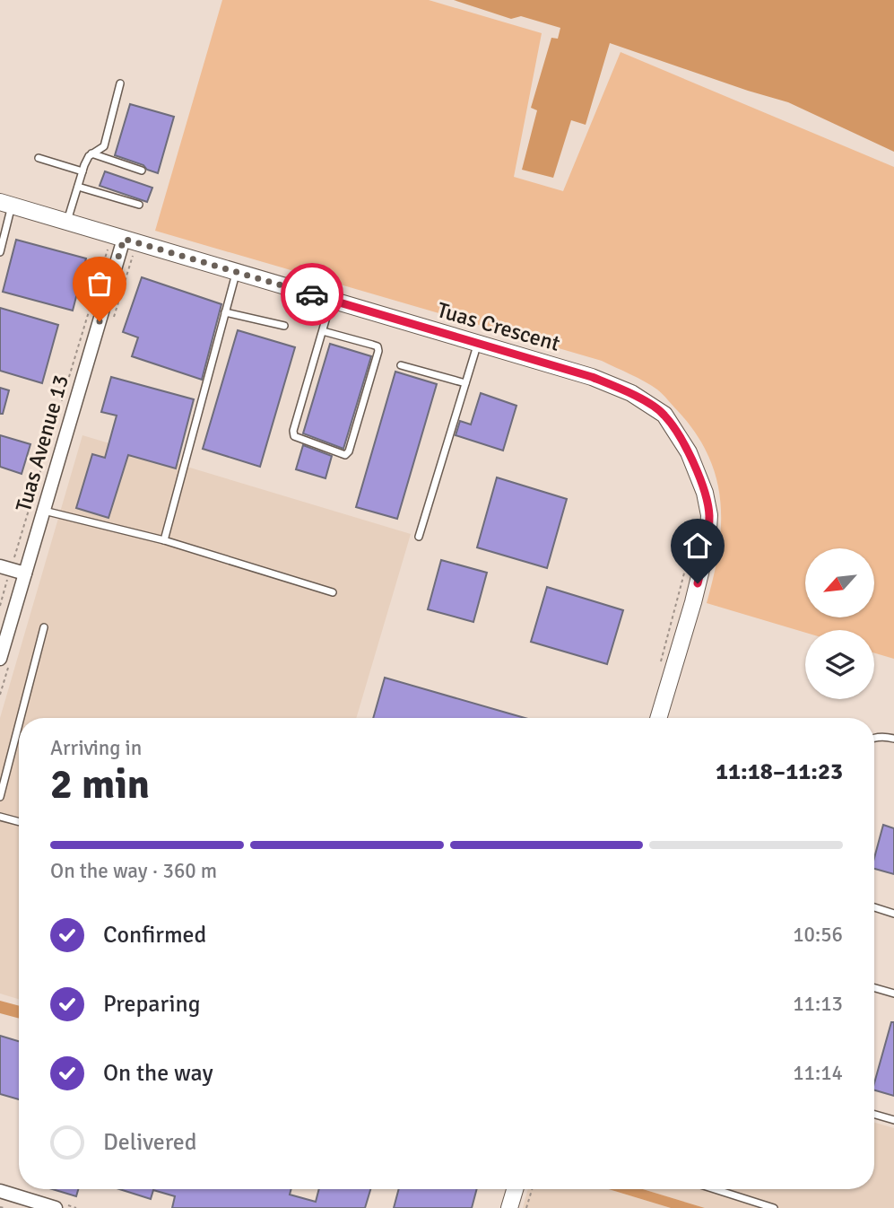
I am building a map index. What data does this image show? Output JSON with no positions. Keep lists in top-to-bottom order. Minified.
{"streets":{"street":["Tuas Crescent","Tuas Avenue 13"]},"crossings":[["Tuas Crescent","Tuas Avenue 13"]],"north":"bottom left","page":{"heading":["2 min","Arriving in","11:18–11:23"],"bar":"On the way · 360 m","list":[["Confirmed","10:56"],["Preparing","11:13"],["On the way","11:14"],"Delivered"]}}
